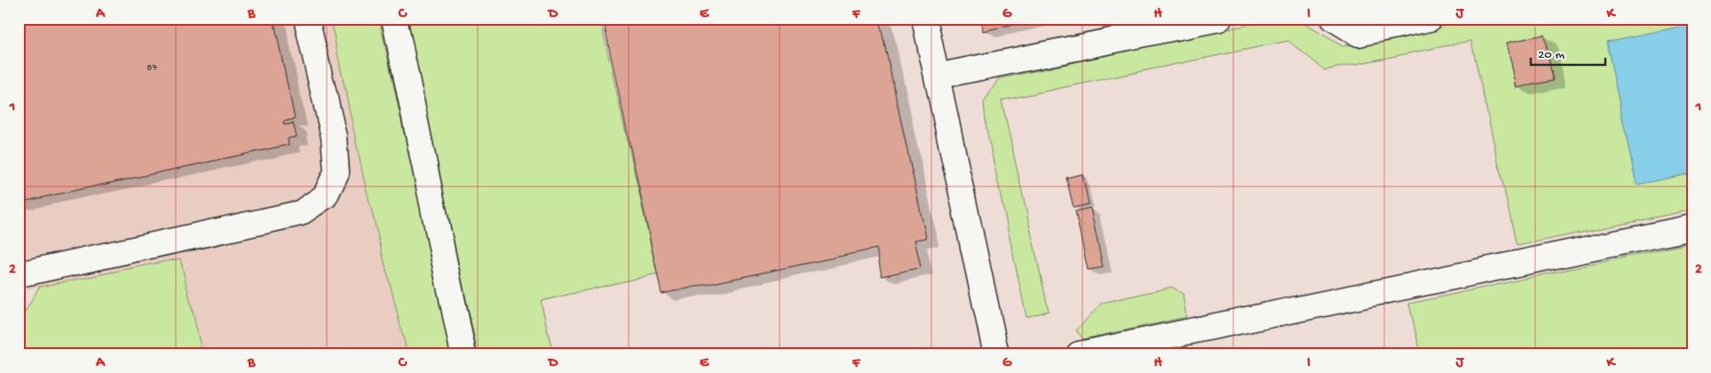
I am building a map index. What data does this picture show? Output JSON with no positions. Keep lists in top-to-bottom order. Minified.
{"house_numbers":["87"],"scale_bar":"20 m","grid":{"columns":["A","B","C","D","E","F","G","H","I","J","K"],"rows":["1","2"]}}
